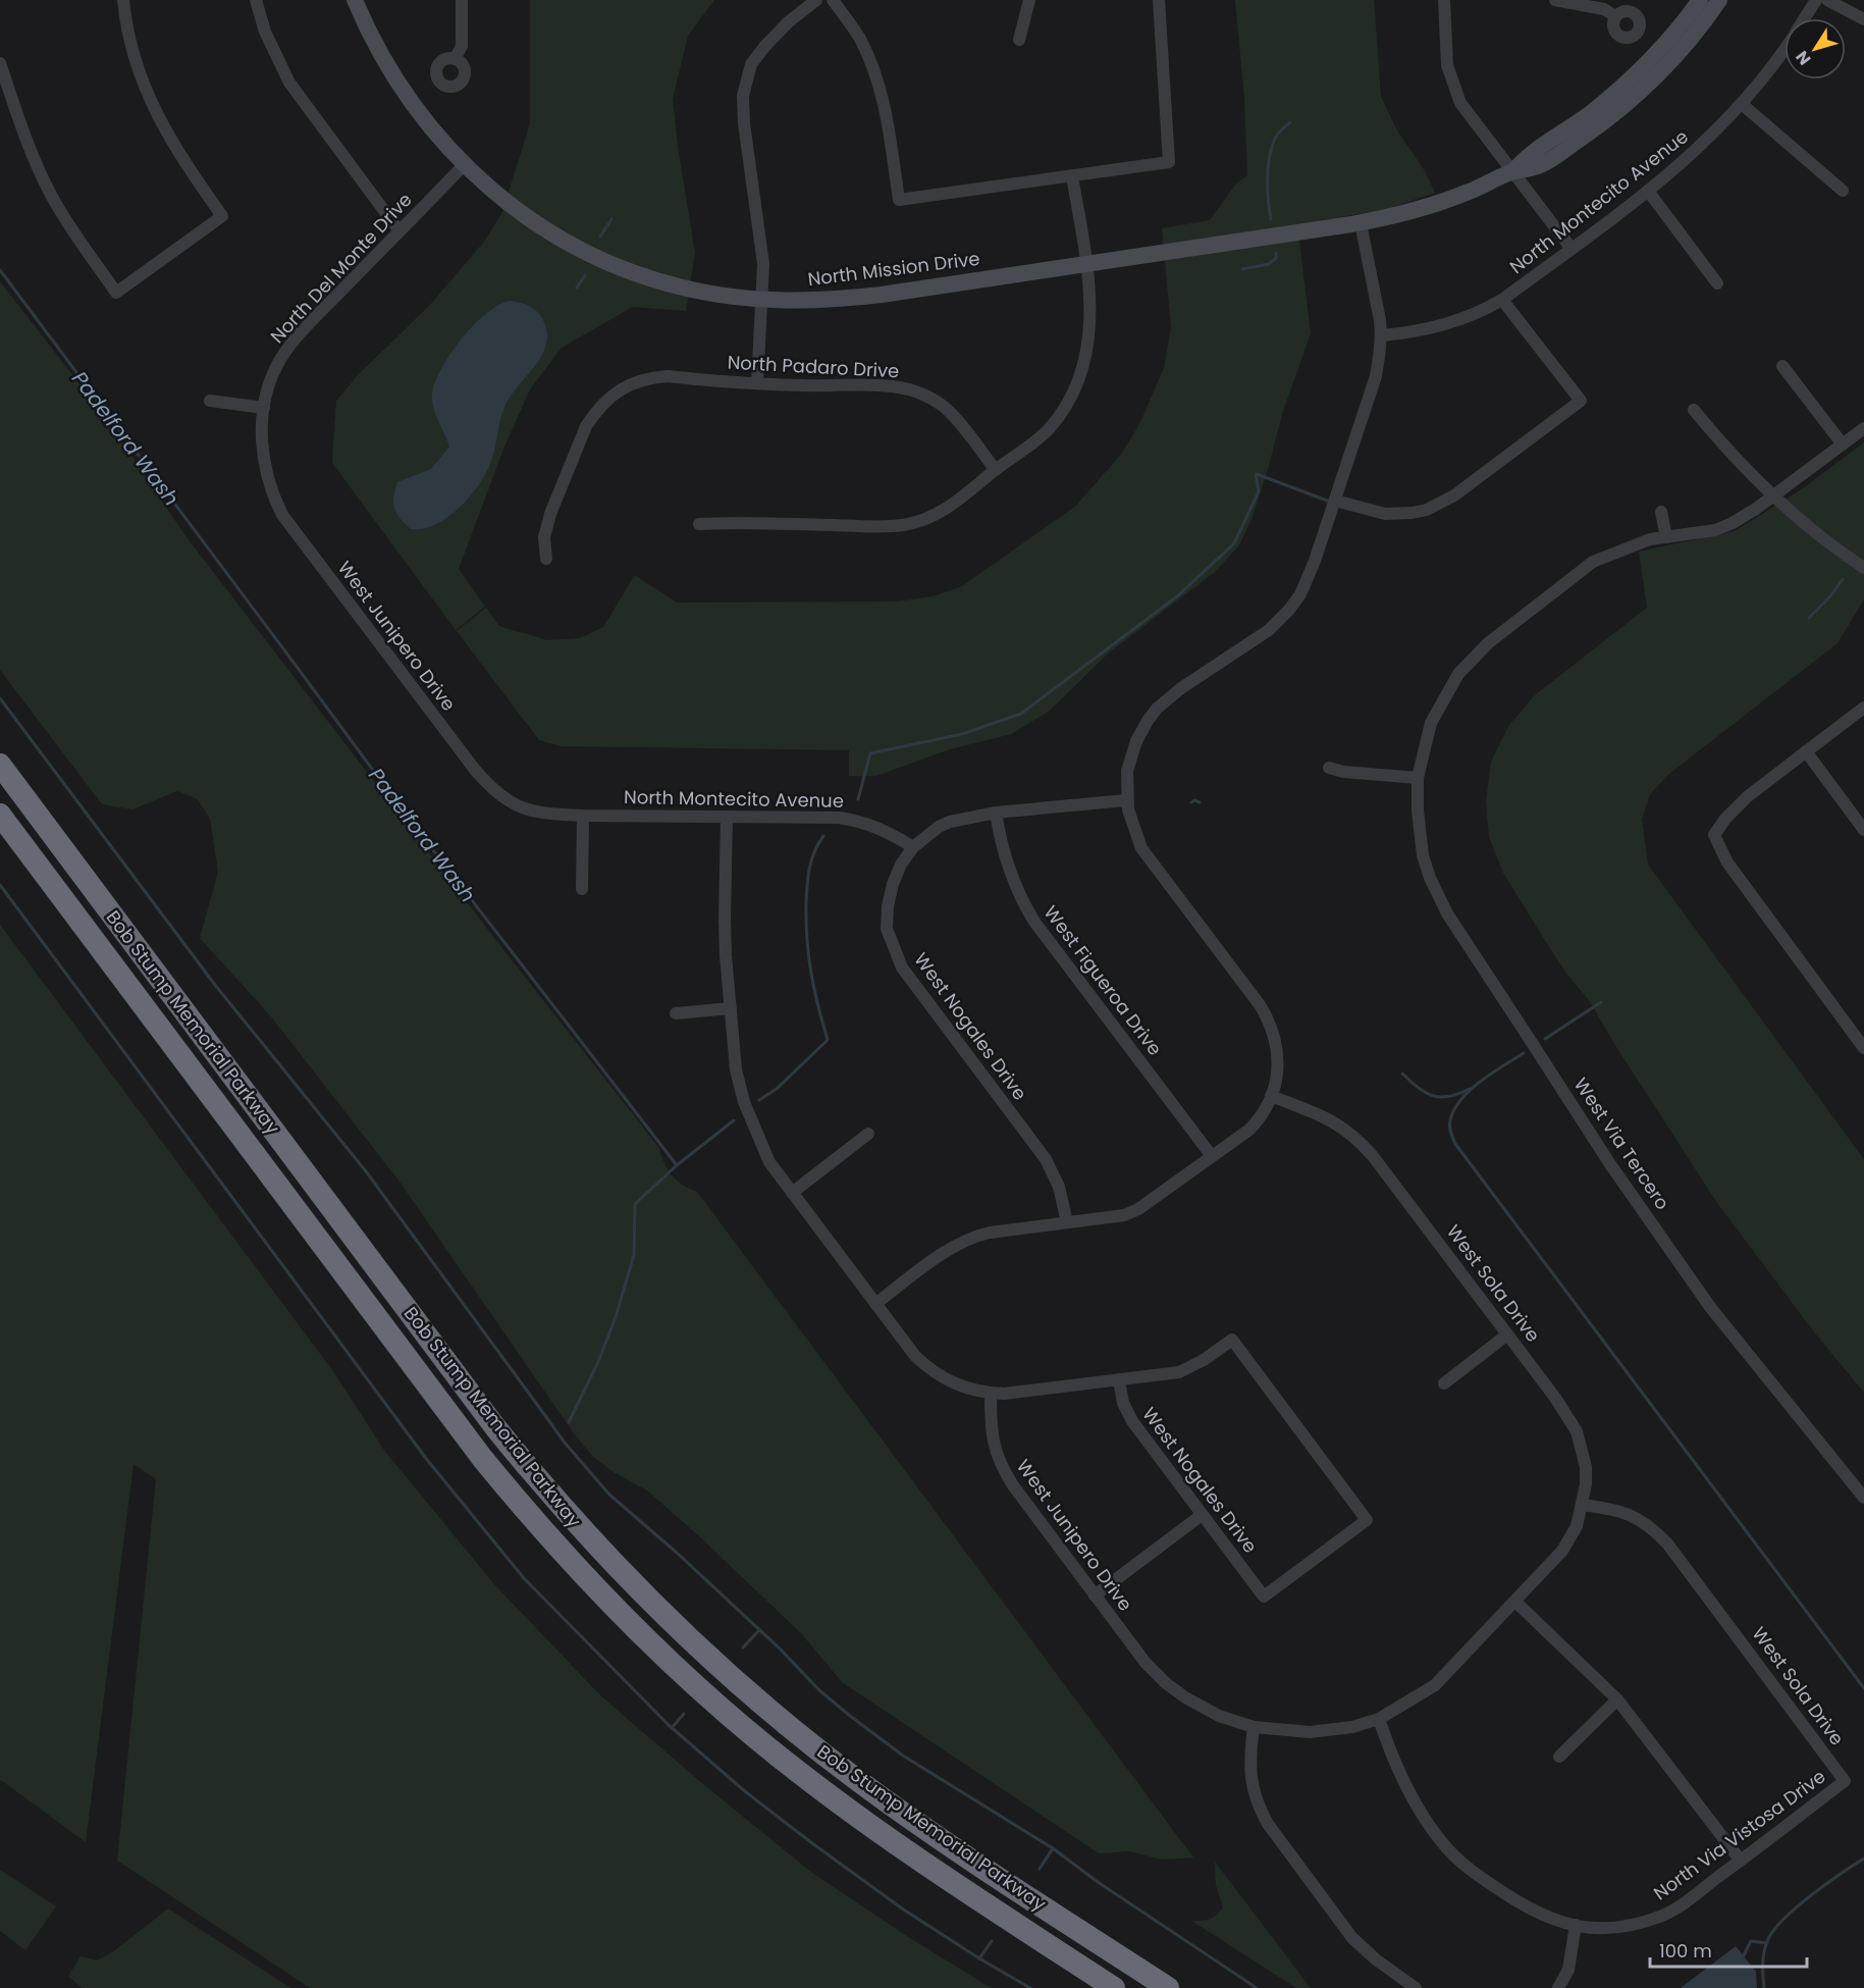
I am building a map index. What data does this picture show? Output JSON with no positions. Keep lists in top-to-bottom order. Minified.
{"streets":{"highway":["Bob Stump Memorial Parkway"],"street":["North Montecito Avenue","North Del Monte Drive","North Mission Drive","North Padaro Drive","West Junipero Drive","West Figueroa Drive","West Nogales Drive","West Via Tercero","West Sola Drive","North Via Vistosa Drive"]},"crossings":[["North Montecito Avenue","West Junipero Drive"],["North Montecito Avenue","West Nogales Drive"],["North Del Monte Drive","North Mission Drive"],["North Del Monte Drive","West Junipero Drive"],["West Junipero Drive","West Sola Drive"],["West Figueroa Drive","West Nogales Drive"],["West Sola Drive","North Via Vistosa Drive"]],"water":["Padelford Wash"],"scale_bar":"100 m","north":"bottom left"}
